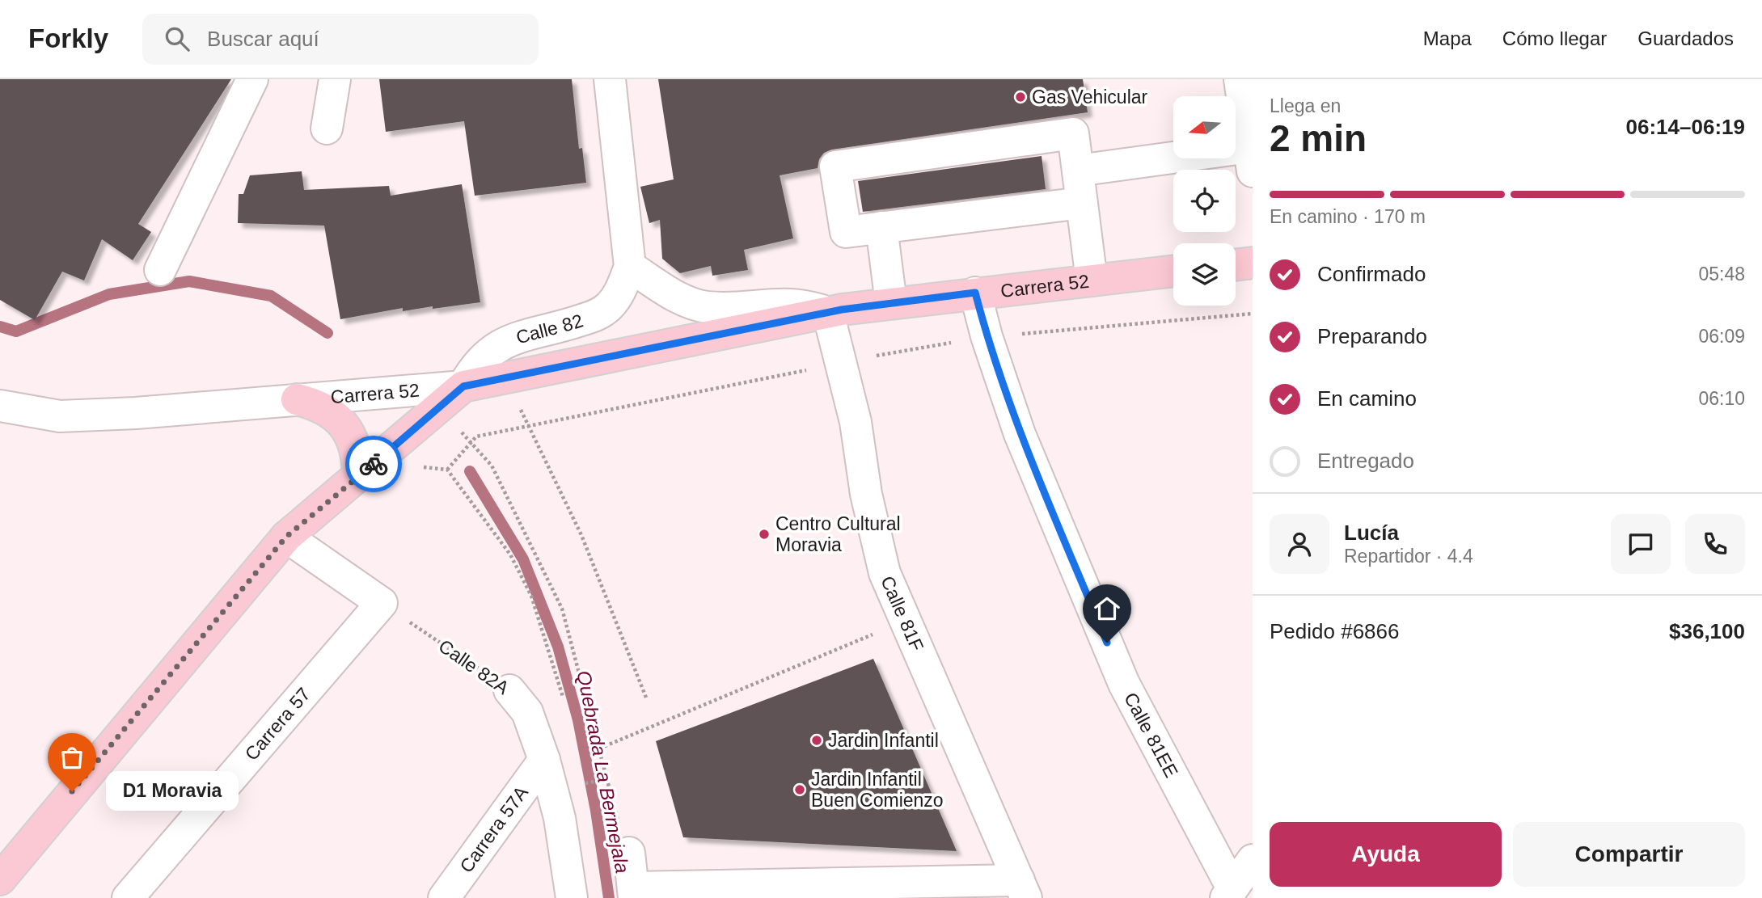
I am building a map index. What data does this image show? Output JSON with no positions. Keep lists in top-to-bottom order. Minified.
{"streets":{"main road":["Carrera 52"],"street":["Calle 82","Calle 81F","Calle 82A","Carrera 57","Calle 81EE","Carrera 57A"]},"crossings":[["Carrera 52","Calle 82"],["Carrera 52","Calle 81F"],["Carrera 52","Calle 81EE"],["Calle 82A","Carrera 57"],["Calle 82A","Carrera 57A"]],"water":["Quebrada La Bermejala"],"places":["Gas Vehicular","Centro Cultural Moravia","Jardin Infantil","Jardin Infantil Buen Comienzo","D1 Moravia"],"north":"left","page":{"header":"Forkly","search":"Buscar aquí","nav":["Mapa","Cómo llegar","Guardados"],"heading":["2 min","Llega en","06:14–06:19"],"panel":["Lucía","Repartidor · 4.4","Pedido #6866","$36,100"],"bar":"En camino · 170 m","list":[["Confirmado","05:48"],["Preparando","06:09"],["En camino","06:10"],"Entregado"],"bubble":"D1 Moravia","buttons":["Ayuda","Compartir"]}}
